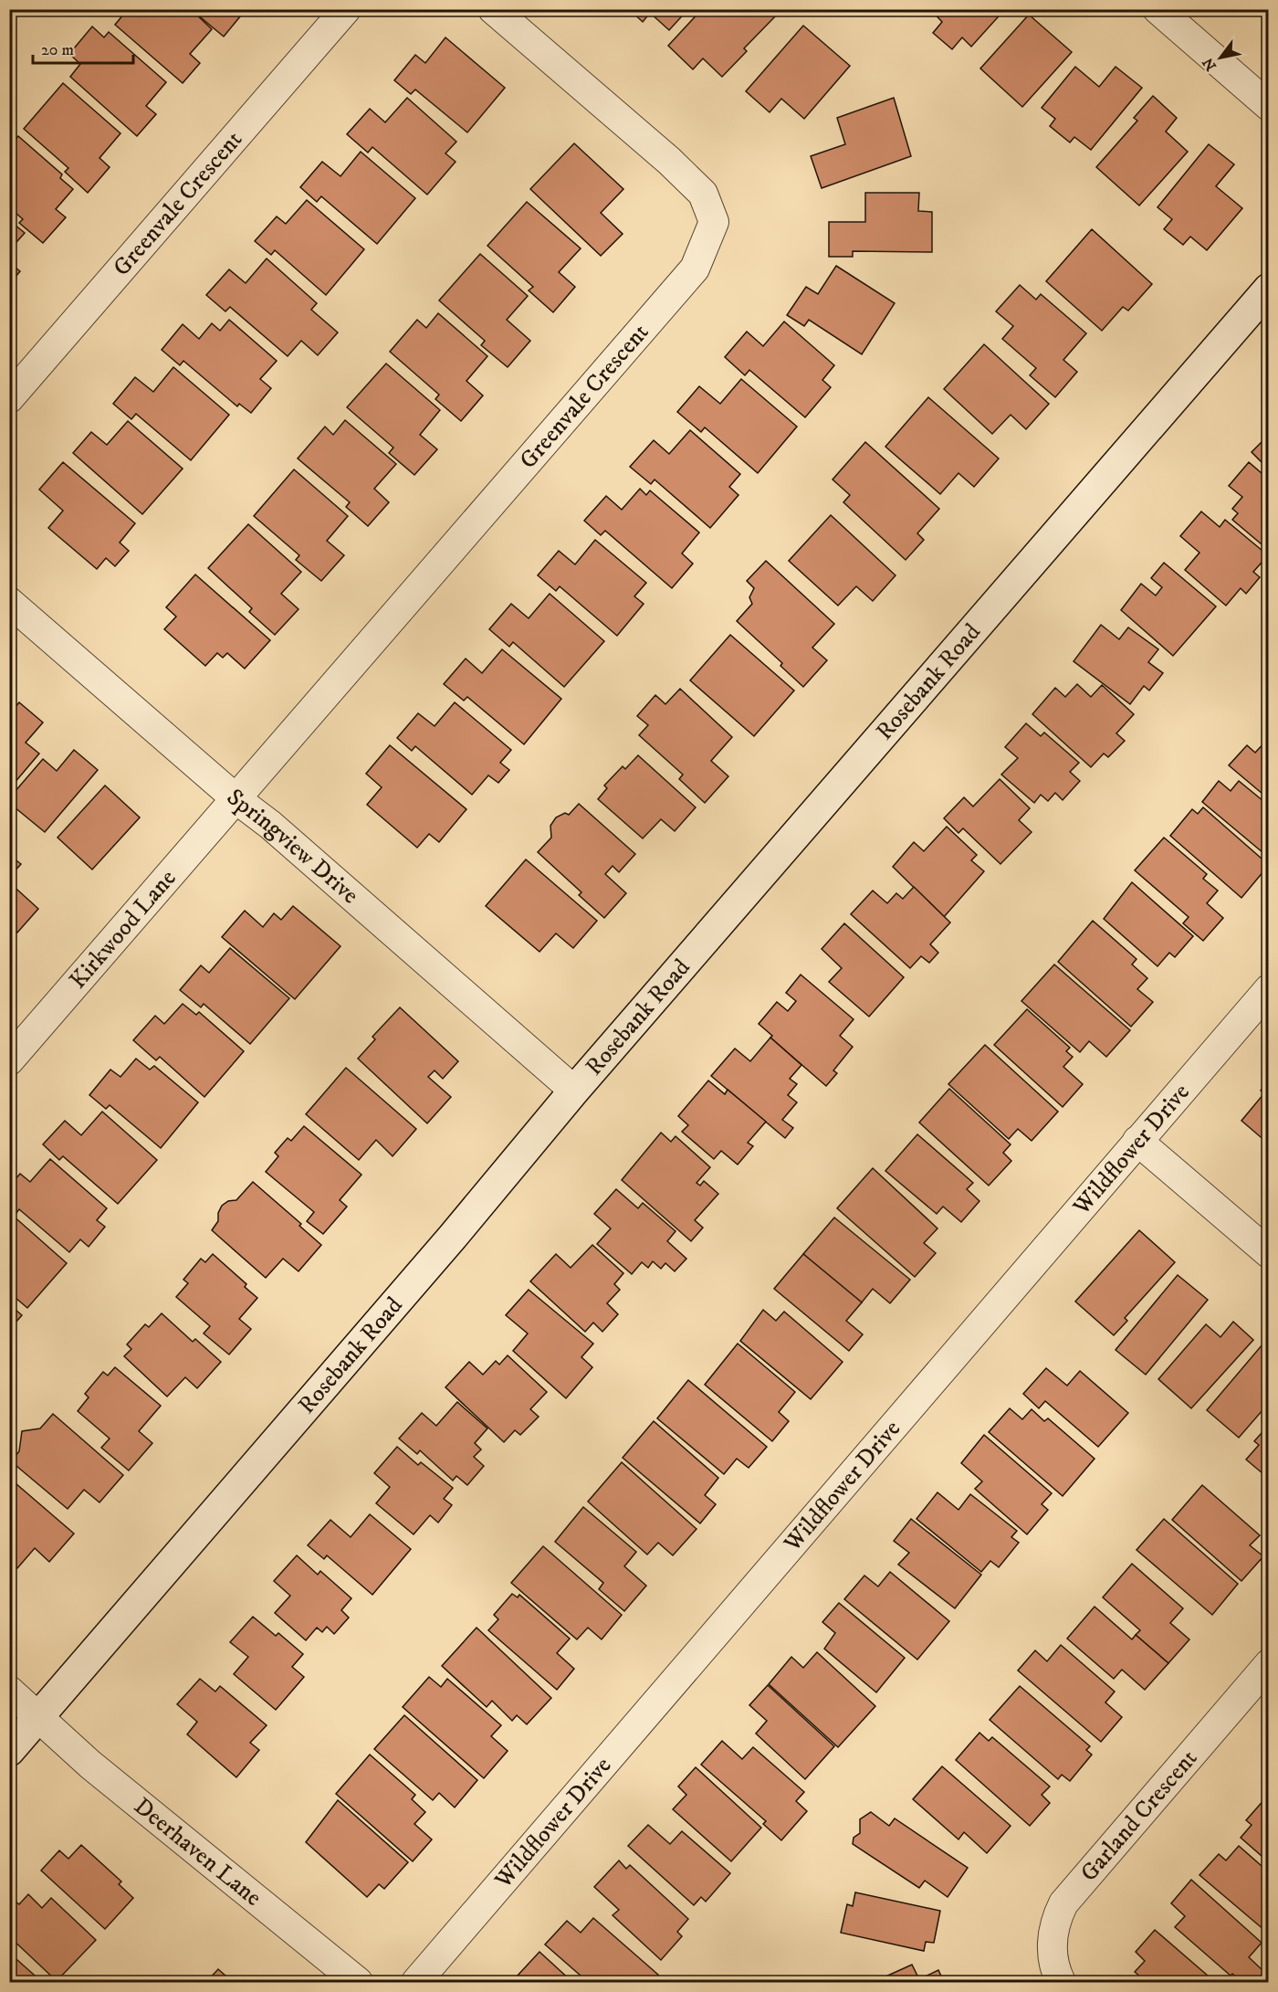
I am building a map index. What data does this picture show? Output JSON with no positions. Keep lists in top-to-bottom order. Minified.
{"streets":{"street":["Greenvale Crescent","Rosebank Road","Springview Drive","Kirkwood Lane","Wildflower Drive","Garland Crescent","Deerhaven Lane"]},"crossings":[["Greenvale Crescent","Springview Drive"],["Greenvale Crescent","Kirkwood Lane"],["Rosebank Road","Springview Drive"],["Rosebank Road","Deerhaven Lane"],["Springview Drive","Kirkwood Lane"]],"scale_bar":"20 m","north":"bottom left"}
